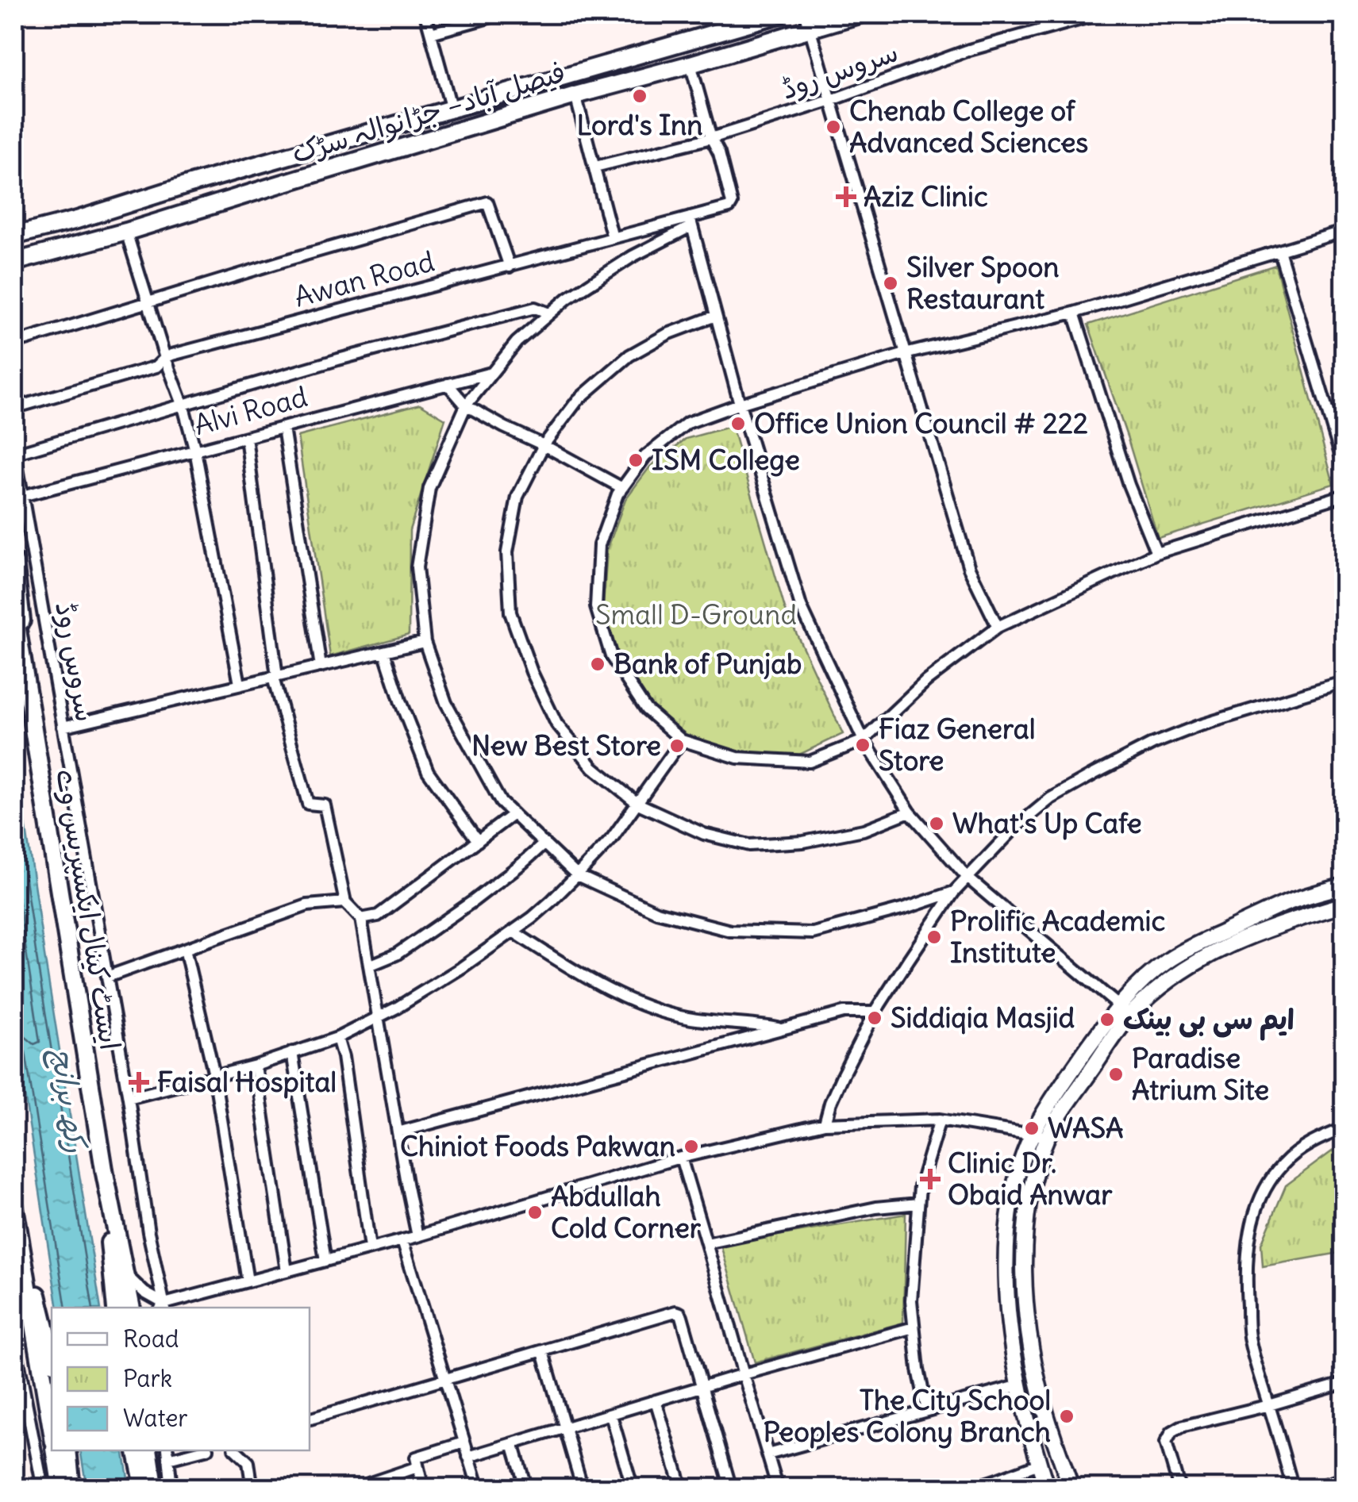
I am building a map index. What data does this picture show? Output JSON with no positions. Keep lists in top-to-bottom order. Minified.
{"streets":{"main road":["فیصل آباد– جڑانوالہ سڑک","ایسٹ کینال ایکسپریس وے"],"street":["سروس روڈ","Awan Road","Alvi Road"]},"crossings":[["سروس روڈ","Awan Road"],["سروس روڈ","Alvi Road"]],"water":["رکھ برانچ"],"parks":["Small D-Ground"],"places":{"other":["Lord's Inn","Chenab College of Advanced Sciences","Silver Spoon Restaurant","Office Union Council # 222","ISM College","Bank of Punjab","Fiaz General Store","New Best Store","What's Up Cafe","Prolific Academic Institute","Siddiqia Masjid","ایم سی بی بینک","Paradise Atrium Site","WASA","Chiniot Foods Pakwan","Abdullah Cold Corner","The City School Peoples Colony Branch"],"health":["Aziz Clinic","Faisal Hospital","Clinic Dr. Obaid Anwar"]},"legend":["Road","Park","Water"]}
